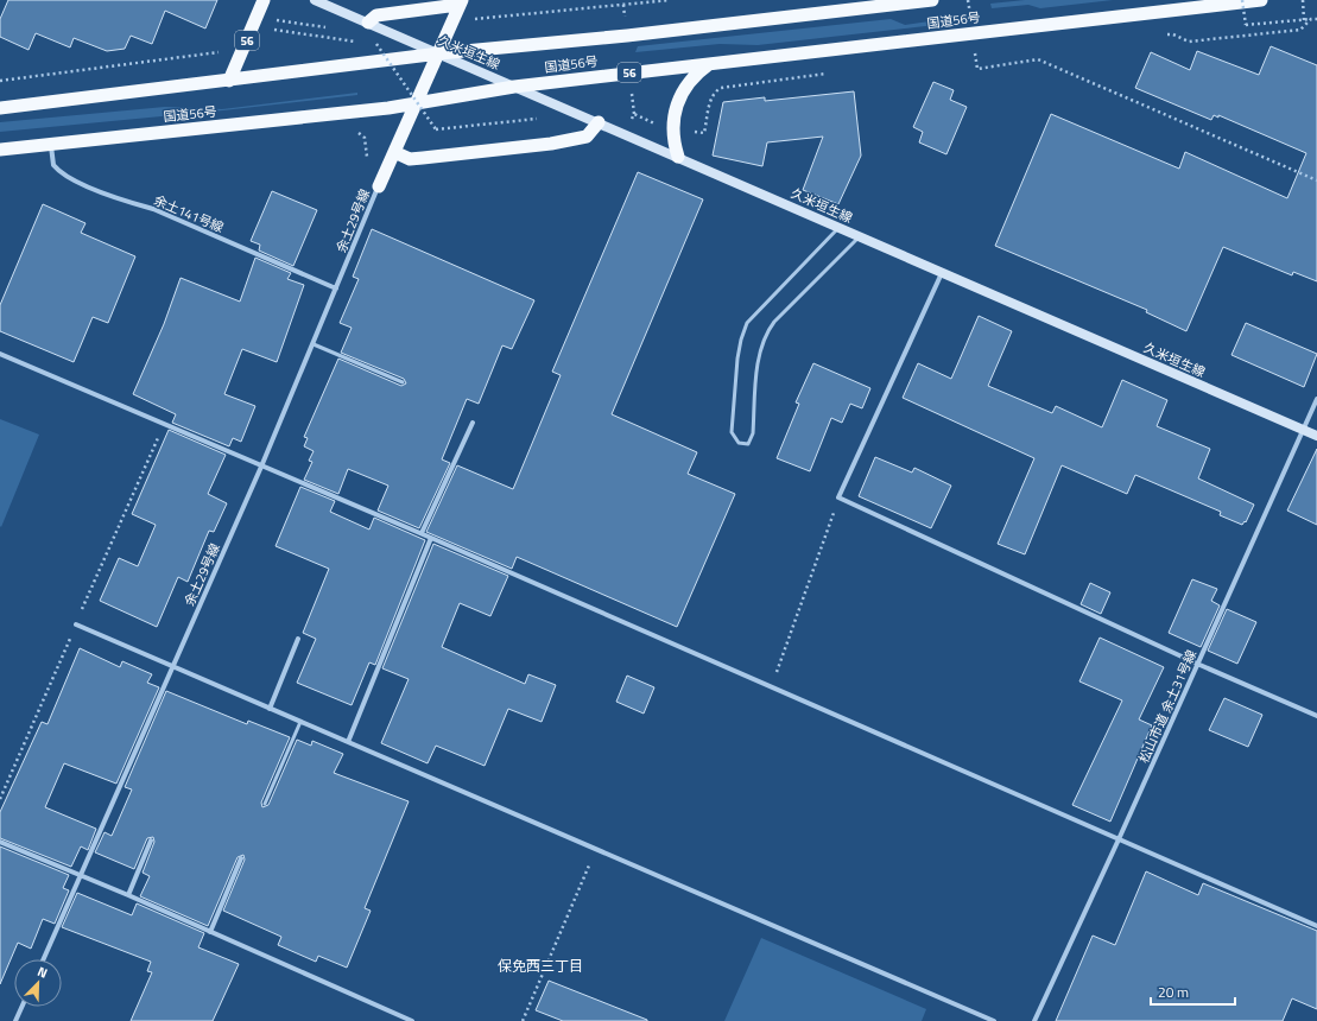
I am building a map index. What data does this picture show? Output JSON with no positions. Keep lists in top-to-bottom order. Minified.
{"streets":{"highway":["国道56号","56"],"main road":["久米垣生線"],"street":["余土141号線","余土29号線","松山市道 余土31号線"]},"crossings":[["国道56号","56"],["国道56号","久米垣生線"],["国道56号","余土141号線"],["久米垣生線","松山市道 余土31号線"],["余土141号線","余土29号線"]],"districts":["保免西三丁目"],"scale_bar":"20 m","north":"top right"}
